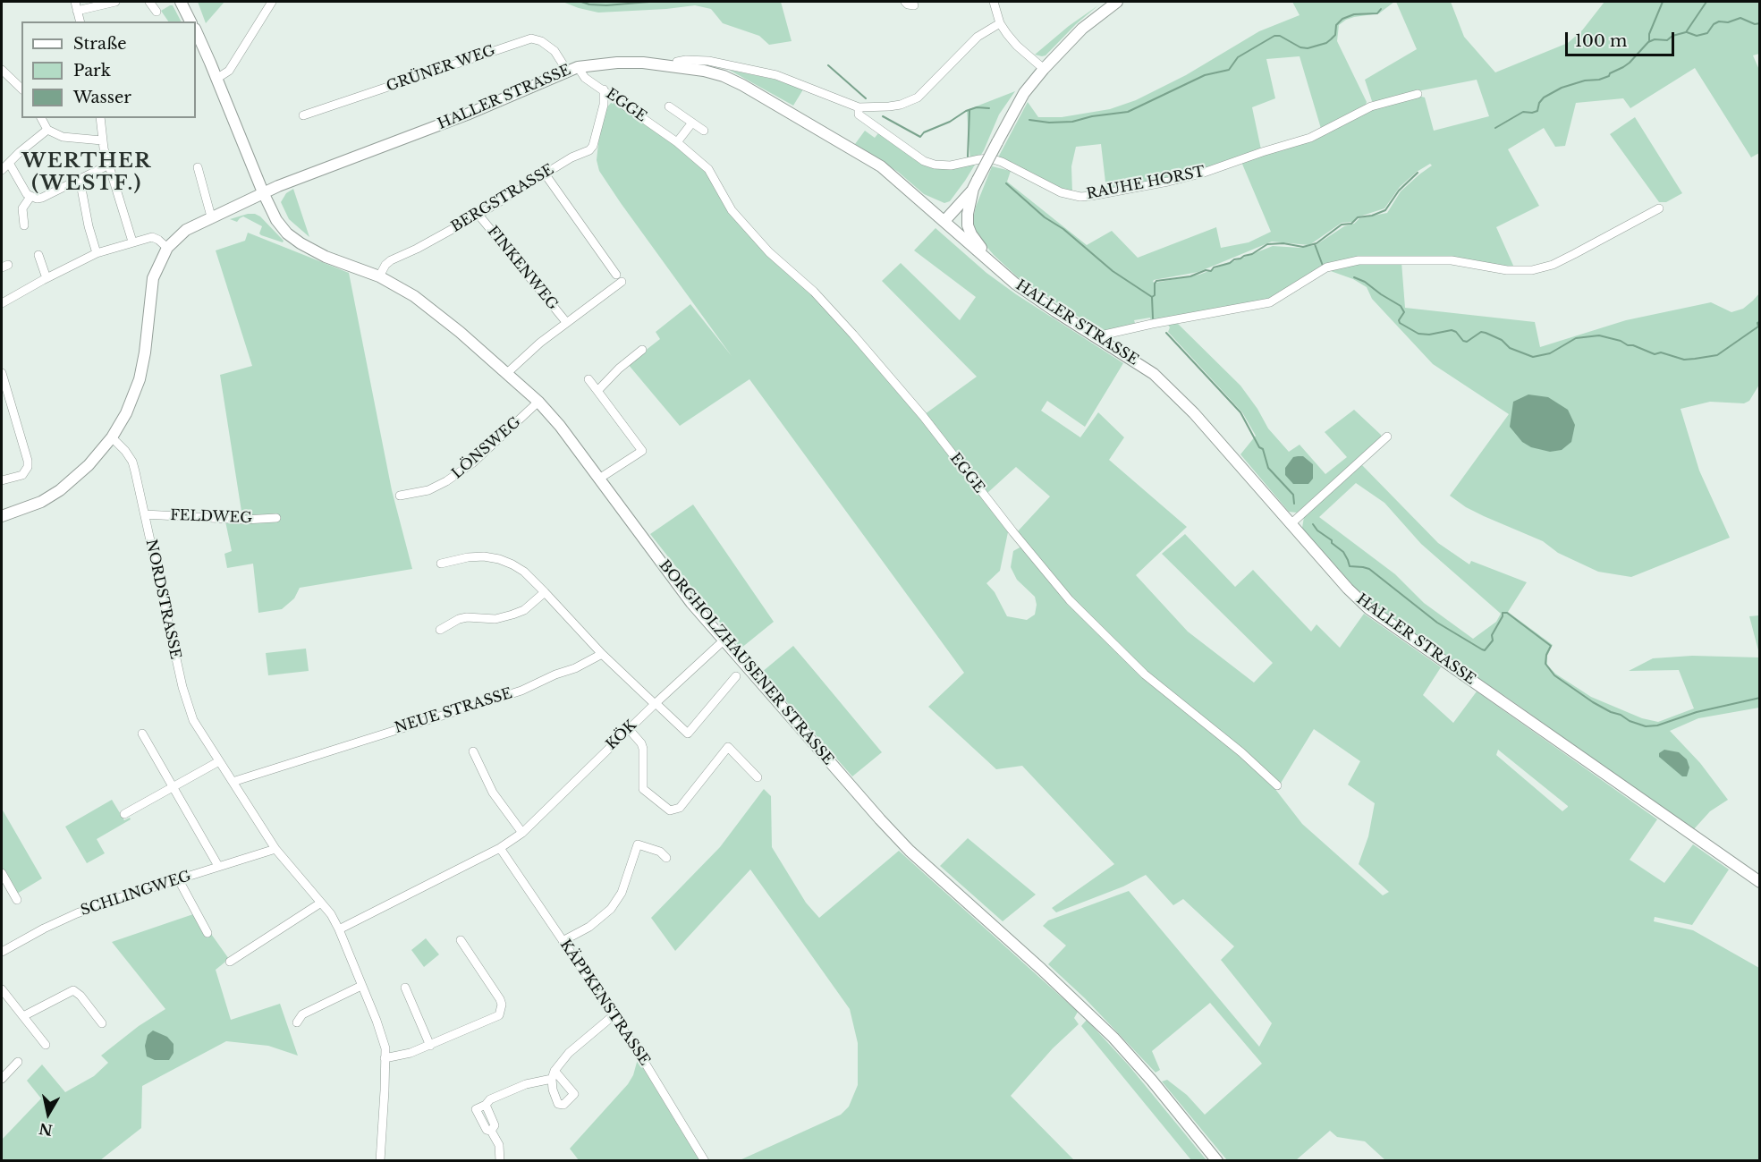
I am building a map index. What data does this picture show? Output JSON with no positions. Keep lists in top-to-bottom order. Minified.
{"streets":{"street":["GRÜNER WEG","HALLER STRASSE","EGGE","RAUHE HORST","BERGSTRASSE","FINKENWEG","LÖNSWEG","FELDWEG","NORDSTRASSE","BORGHOLZHAUSENER STRASSE","NEUE STRASSE","KÖK","SCHLINGWEG","KÄPPKENSTRASSE"]},"crossings":[["GRÜNER WEG","HALLER STRASSE"],["HALLER STRASSE","EGGE"],["HALLER STRASSE","BORGHOLZHAUSENER STRASSE"],["EGGE","BERGSTRASSE"],["BERGSTRASSE","FINKENWEG"],["BERGSTRASSE","BORGHOLZHAUSENER STRASSE"],["FINKENWEG","BORGHOLZHAUSENER STRASSE"],["LÖNSWEG","BORGHOLZHAUSENER STRASSE"],["FELDWEG","NORDSTRASSE"],["NORDSTRASSE","NEUE STRASSE"],["NORDSTRASSE","KÖK"],["NORDSTRASSE","SCHLINGWEG"],["BORGHOLZHAUSENER STRASSE","KÖK"],["KÖK","KÄPPKENSTRASSE"]],"districts":["WERTHER (WESTF.)"],"legend":["Straße","Park","Wasser"],"scale_bar":"100 m","north":"bottom"}
